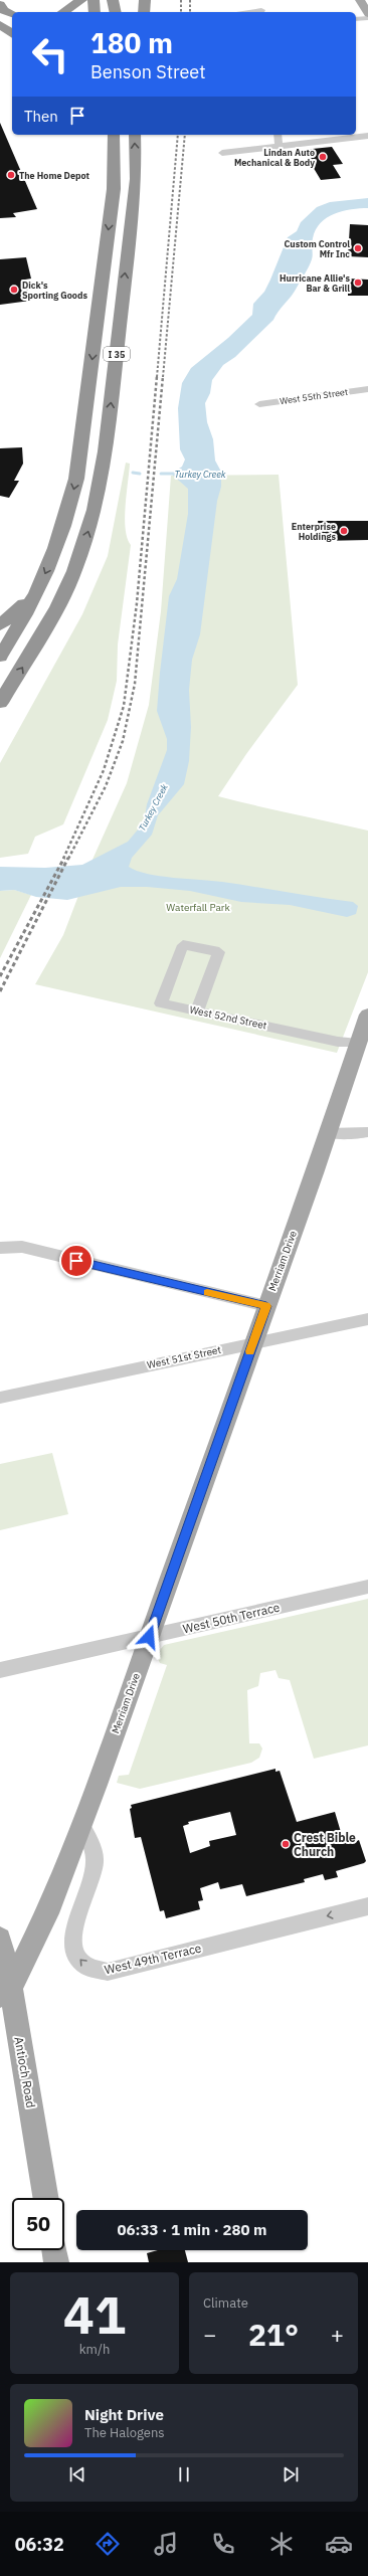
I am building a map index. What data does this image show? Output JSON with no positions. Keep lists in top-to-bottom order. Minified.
{"streets":{"highway":["I 35"],"main road":["Merriam Drive","Antioch Road"],"street":["West 55th Street","West 52nd Street","West 51st Street","West 50th Terrace","West 49th Terrace"]},"crossings":[["West 52nd Street","Merriam Drive"],["Merriam Drive","West 51st Street"],["Merriam Drive","West 50th Terrace"],["Merriam Drive","West 49th Terrace"],["Merriam Drive","Antioch Road"]],"water":["Turkey Creek"],"parks":["Waterfall Park"],"places":["Lindan Auto Mechanical & Body","The Home Depot","Custom Control Mfr Inc","Hurricane Allie's Bar & Grill","Dick's Sporting Goods","Enterprise Holdings","Crest Bible Church"],"page":{"turn":["180 m","Benson Street"],"then":"Then","limit":"50","trip":"06:33 · 1 min · 280 m","tile":[["41","km/h"],"Climate"],"heat":["−","21°","+"],"song":["Night Drive","The Halogens"],"tabs":"06:32"}}
